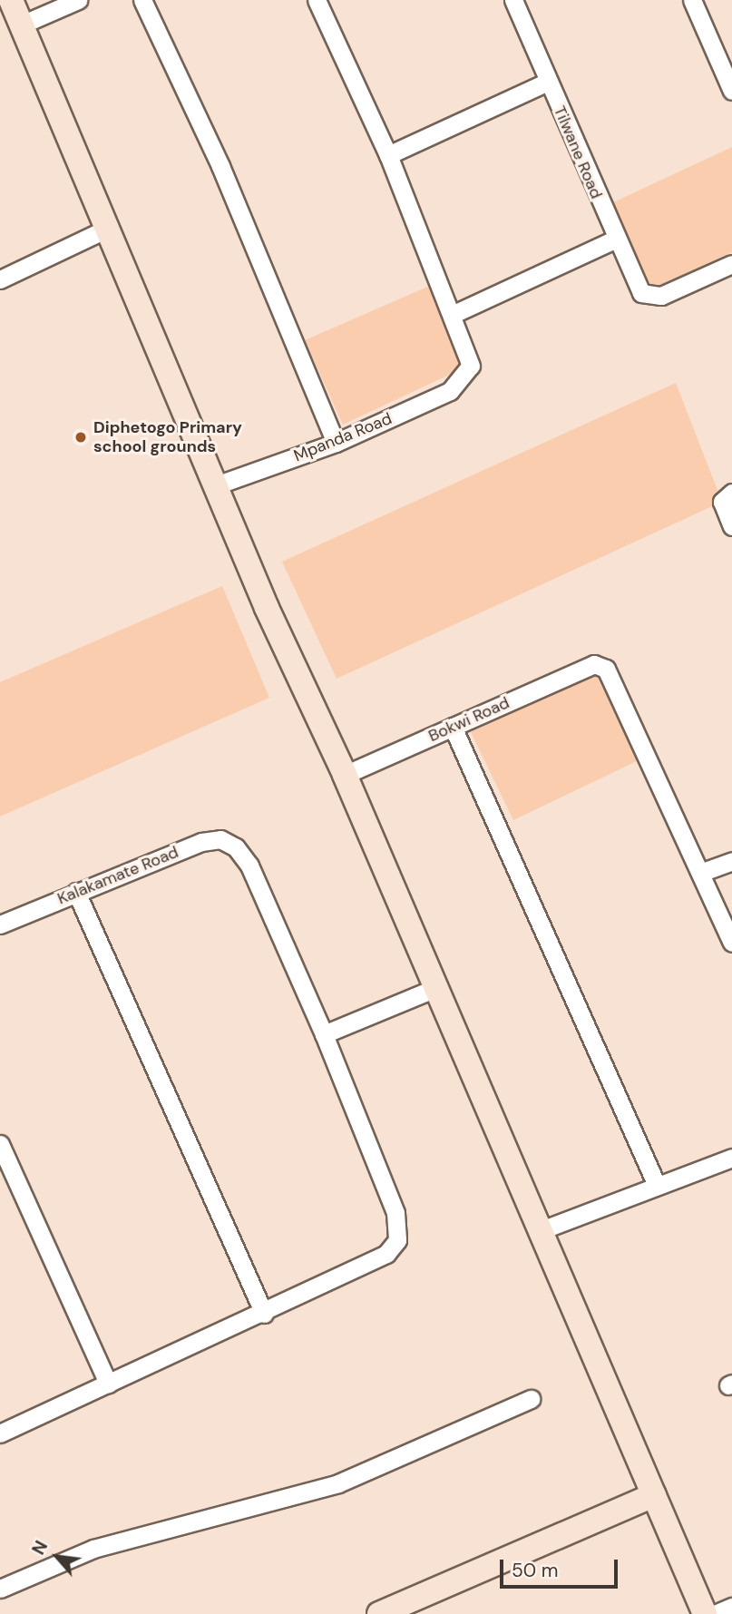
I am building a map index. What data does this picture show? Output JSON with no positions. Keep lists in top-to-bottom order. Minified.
{"streets":{"street":["Tilwane Road","Mpanda Road","Bokwi Road","Kalakamate Road"]},"places":["Diphetogo Primary school grounds"],"scale_bar":"50 m","north":"top left"}
